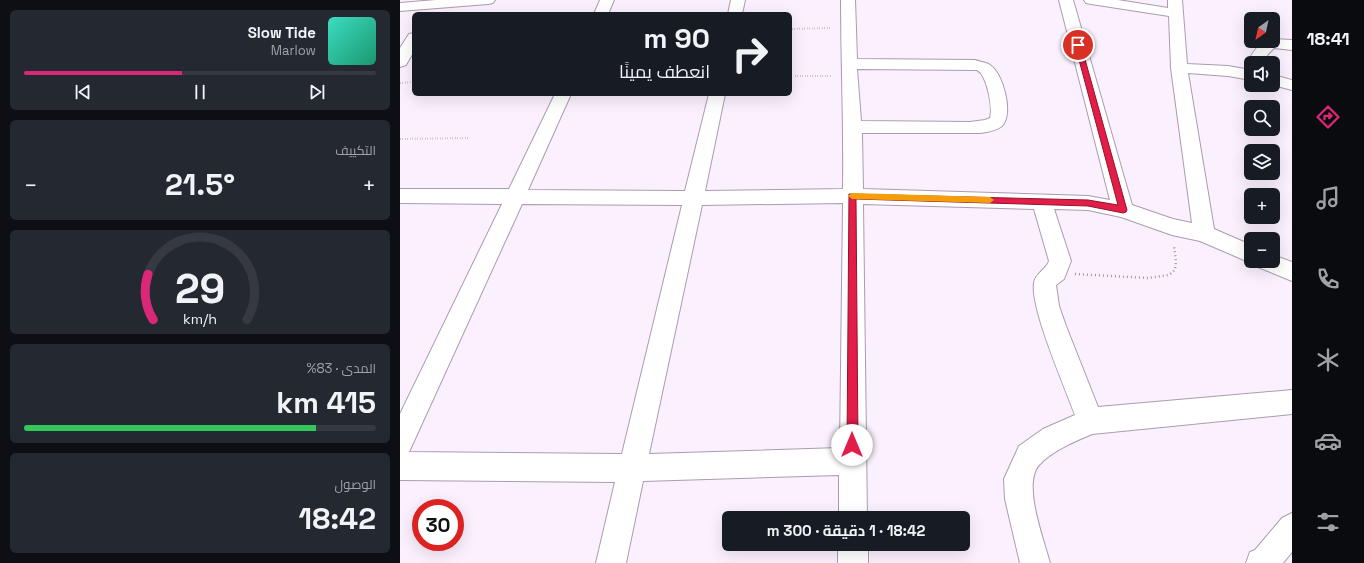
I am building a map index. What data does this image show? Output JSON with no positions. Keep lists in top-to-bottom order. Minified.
{"north":"bottom left","page":{"tabs":"18:41","map_buttons":["+","−"],"turn":["90 m","انعطف يمينًا"],"song":["Slow Tide","Marlow"],"tile":["التكييف",["المدى · 83%","415 km"],["الوصول","18:42"]],"heat":["−","21.5°","+"],"limit":"30","trip":"18:42 · 1 دقيقة · 300 m","gauge":["29","km/h"]}}
